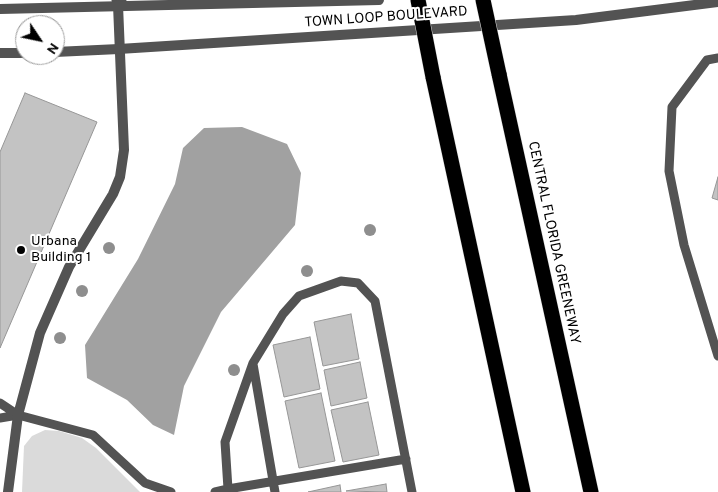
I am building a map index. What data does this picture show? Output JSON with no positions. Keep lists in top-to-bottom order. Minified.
{"streets":{"highway":["CENTRAL FLORIDA GREENEWAY"],"street":["TOWN LOOP BOULEVARD"]},"places":["Urbana Building 1"],"north":"bottom right"}
